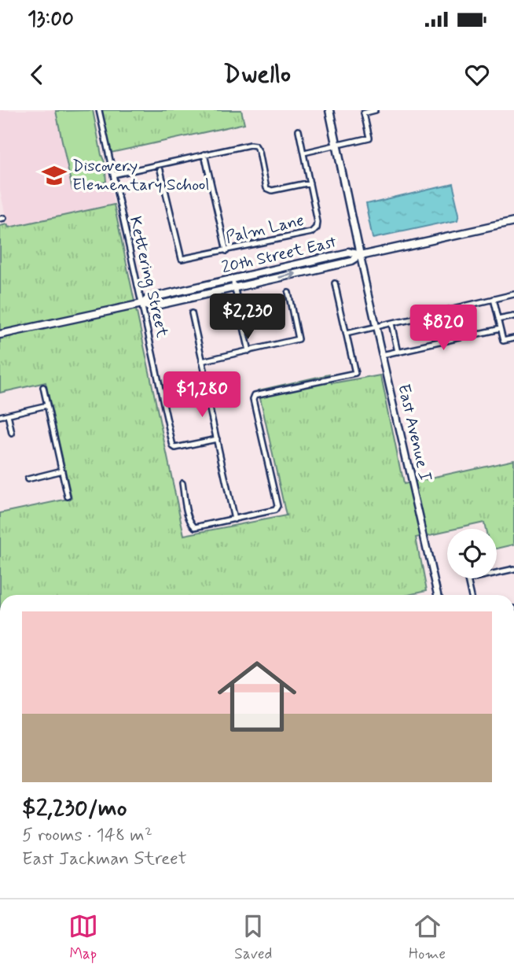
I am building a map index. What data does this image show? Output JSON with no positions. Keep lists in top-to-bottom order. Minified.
{"streets":{"main road":["20th Street East","East Avenue I"],"street":["Palm Lane","Kettering Street"]},"crossings":[["20th Street East","Kettering Street"],["20th Street East","East Avenue I"]],"places":{"school or university":["Discovery Elementary School"]},"page":{"status":"13:00","header":"Dwello","price":["$2,230","$820","$1,280"],"list":[{"name":"$2,230/mo","note":"5 rooms · 148 m² · East Jackman Street"}],"tabs":["Map","Saved","Home"]}}
